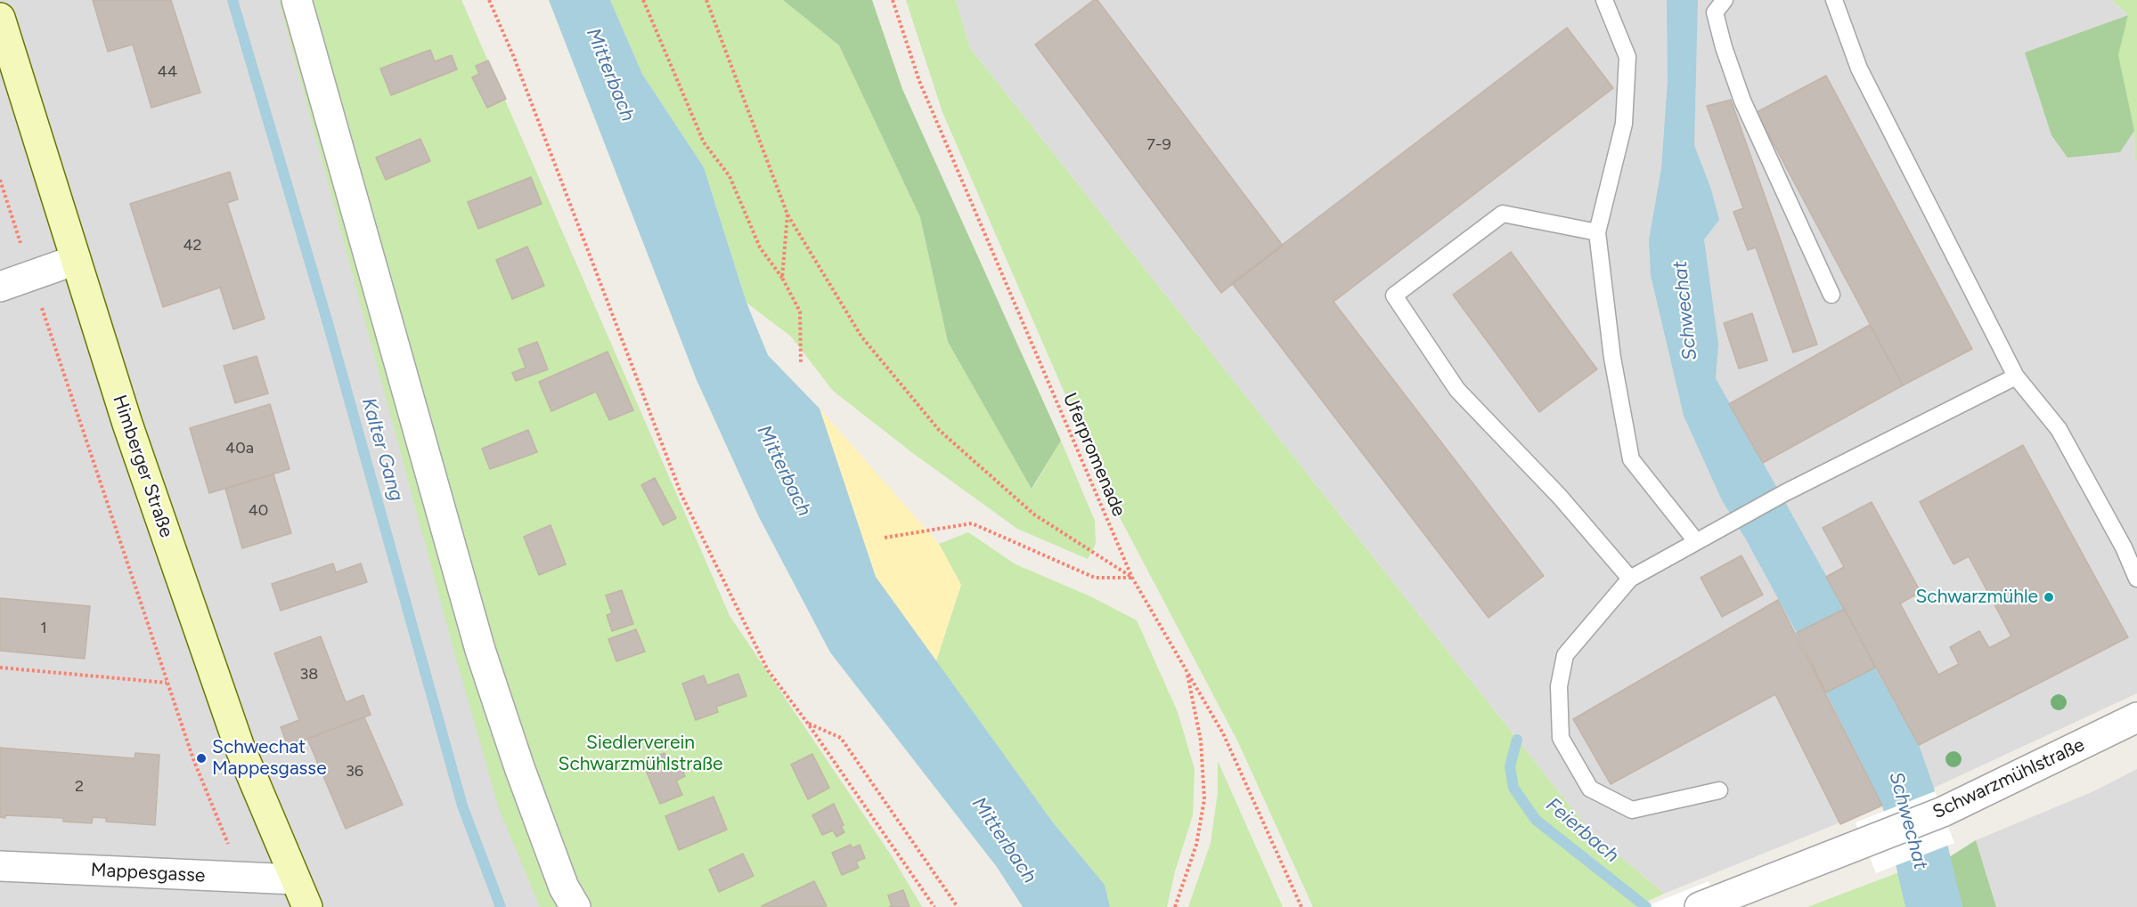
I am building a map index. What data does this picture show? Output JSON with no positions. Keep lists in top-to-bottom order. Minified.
{"streets":{"main road":["Himberger Straße"],"street":["Schwarzmühlstraße","Mappesgasse"],"path":["Uferpromenade"]},"crossings":[["Himberger Straße","Mappesgasse"]],"water":["Mitterbach","Schwechat","Kalter Gang","Feierbach"],"parks":["Siedlerverein Schwarzmühlstraße"],"places":["Schwarzmühle","Schwechat Mappesgasse"],"house_numbers":["44","7-9","42","40a","40","1","38","36","2"]}
